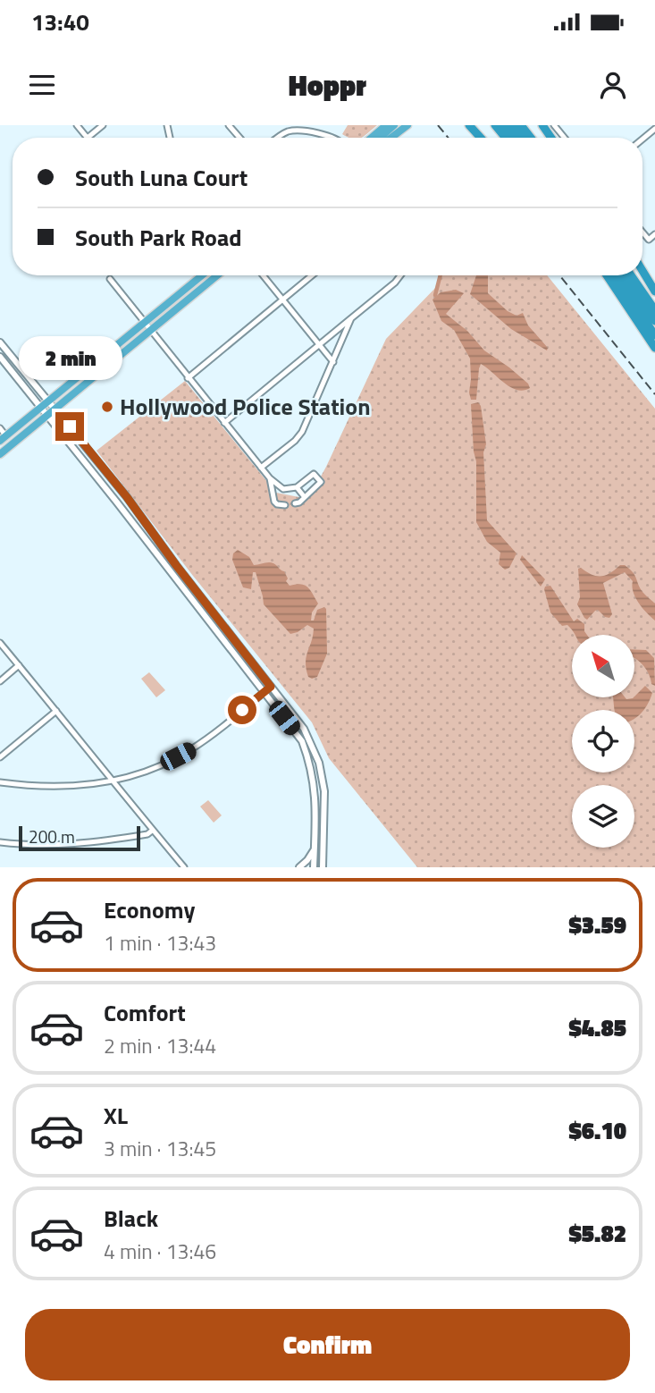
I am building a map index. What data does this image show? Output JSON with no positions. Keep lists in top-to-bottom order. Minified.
{"places":["Hollywood Police Station"],"scale_bar":"200 m","north":"top left","page":{"status":"13:40","header":"Hoppr","banner":["South Luna Court","South Park Road"],"bubble":"2 min","scale":"200 m","list":[{"name":"Economy","note":"1 min · 13:43","value":"$3.59"},{"name":"Comfort","note":"2 min · 13:44","value":"$4.85"},{"name":"XL","note":"3 min · 13:45","value":"$6.10"},{"name":"Black","note":"4 min · 13:46","value":"$5.82"}],"buttons":"Confirm"}}
